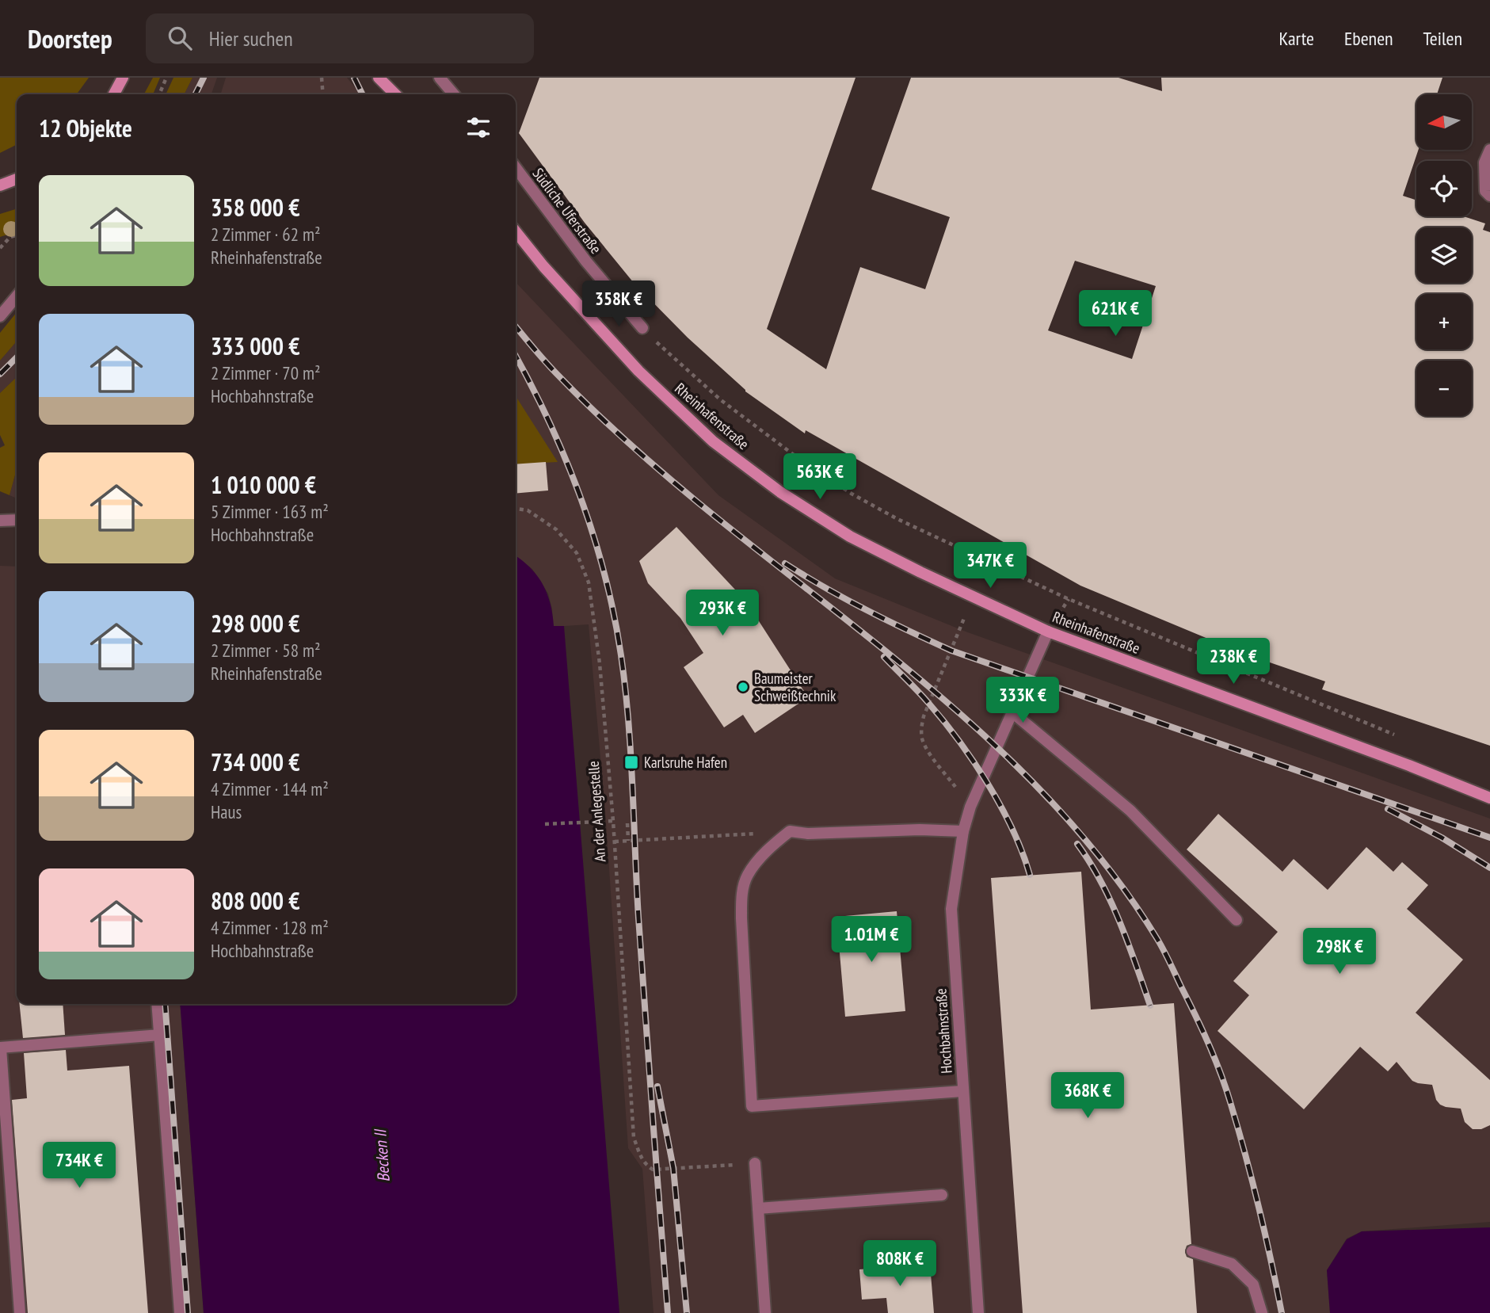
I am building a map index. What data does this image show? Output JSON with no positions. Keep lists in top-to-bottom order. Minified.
{"streets":{"main road":["Rheinhafenstraße"],"street":["Südliche Uferstraße","Hochbahnstraße"],"path":["An der Anlegestelle"]},"crossings":[["Rheinhafenstraße","Hochbahnstraße"]],"water":["Becken II"],"places":{"other":["Baumeister Schweißtechnik"],"transit":["Karlsruhe Hafen"]},"north":"left","page":{"header":"Doorstep","search":"Hier suchen","nav":["Karte","Ebenen","Teilen"],"map_buttons":["+","−"],"heading":"12 Objekte","list":[{"name":"358 000 €","note":"2 Zimmer · 62 m² · Rheinhafenstraße"},{"name":"333 000 €","note":"2 Zimmer · 70 m² · Hochbahnstraße"},{"name":"1 010 000 €","note":"5 Zimmer · 163 m² · Hochbahnstraße"},{"name":"298 000 €","note":"2 Zimmer · 58 m² · Rheinhafenstraße"},{"name":"734 000 €","note":"4 Zimmer · 144 m² · Haus"},{"name":"808 000 €","note":"4 Zimmer · 128 m² · Hochbahnstraße"}],"price":["358K €","621K €","563K €","347K €","293K €","238K €","333K €","1.01M €","298K €","368K €","734K €","808K €"]}}
